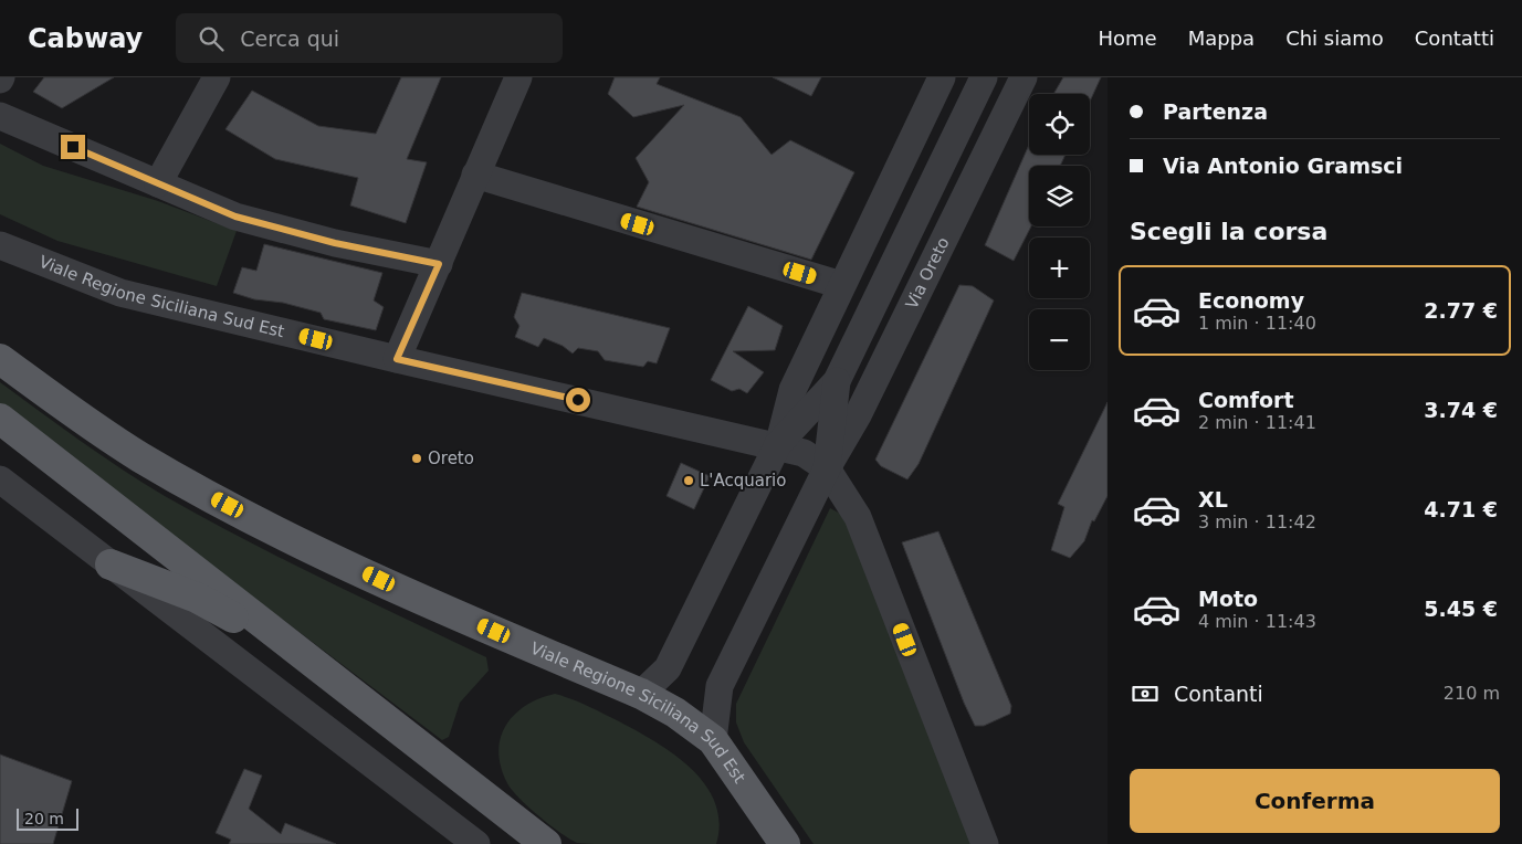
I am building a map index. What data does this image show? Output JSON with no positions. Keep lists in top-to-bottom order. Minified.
{"streets":{"main road":["Viale Regione Siciliana Sud Est"],"street":["Via Oreto"]},"crossings":[["Via Oreto","Viale Regione Siciliana Sud Est"]],"places":["Oreto","L'Acquario"],"scale_bar":"20 m","page":{"header":"Cabway","search":"Cerca qui","nav":["Home","Mappa","Chi siamo","Contatti"],"banner":["Partenza","Via Antonio Gramsci"],"map_buttons":["+","−"],"heading":"Scegli la corsa","list":[{"name":"Economy","note":"1 min · 11:40","value":"2.77 €"},{"name":"Comfort","note":"2 min · 11:41","value":"3.74 €"},{"name":"XL","note":"3 min · 11:42","value":"4.71 €"},{"name":"Moto","note":"4 min · 11:43","value":"5.45 €"}],"pay":["Contanti","210 m"],"buttons":"Conferma","scale":"20 m"}}
